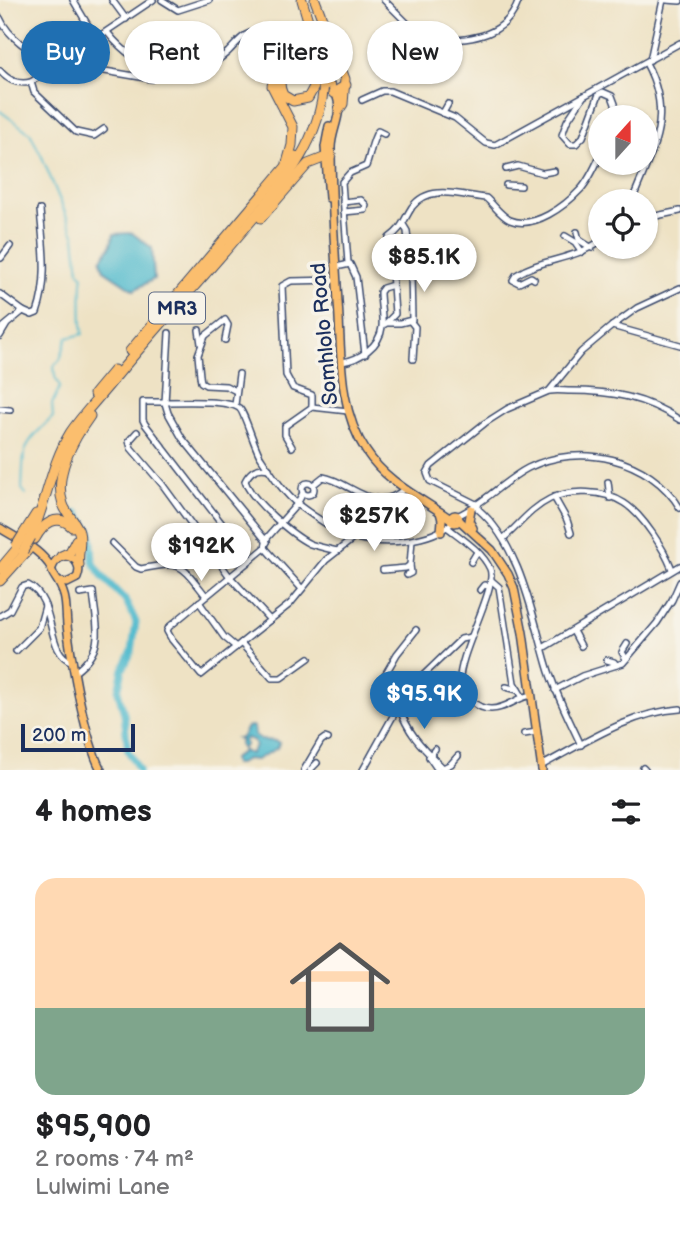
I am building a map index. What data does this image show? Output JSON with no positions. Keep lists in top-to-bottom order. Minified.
{"streets":{"highway":["MR3"],"main road":["Somhlolo Road"]},"scale_bar":"200 m","north":"top","page":{"chip":["Buy","Rent","Filters","New"],"price":["$85.1K","$257K","$192K","$95.9K"],"scale":"200 m","heading":"4 homes","list":[{"name":"$95,900","note":"2 rooms · 74 m² · Lulwimi Lane"}]}}
